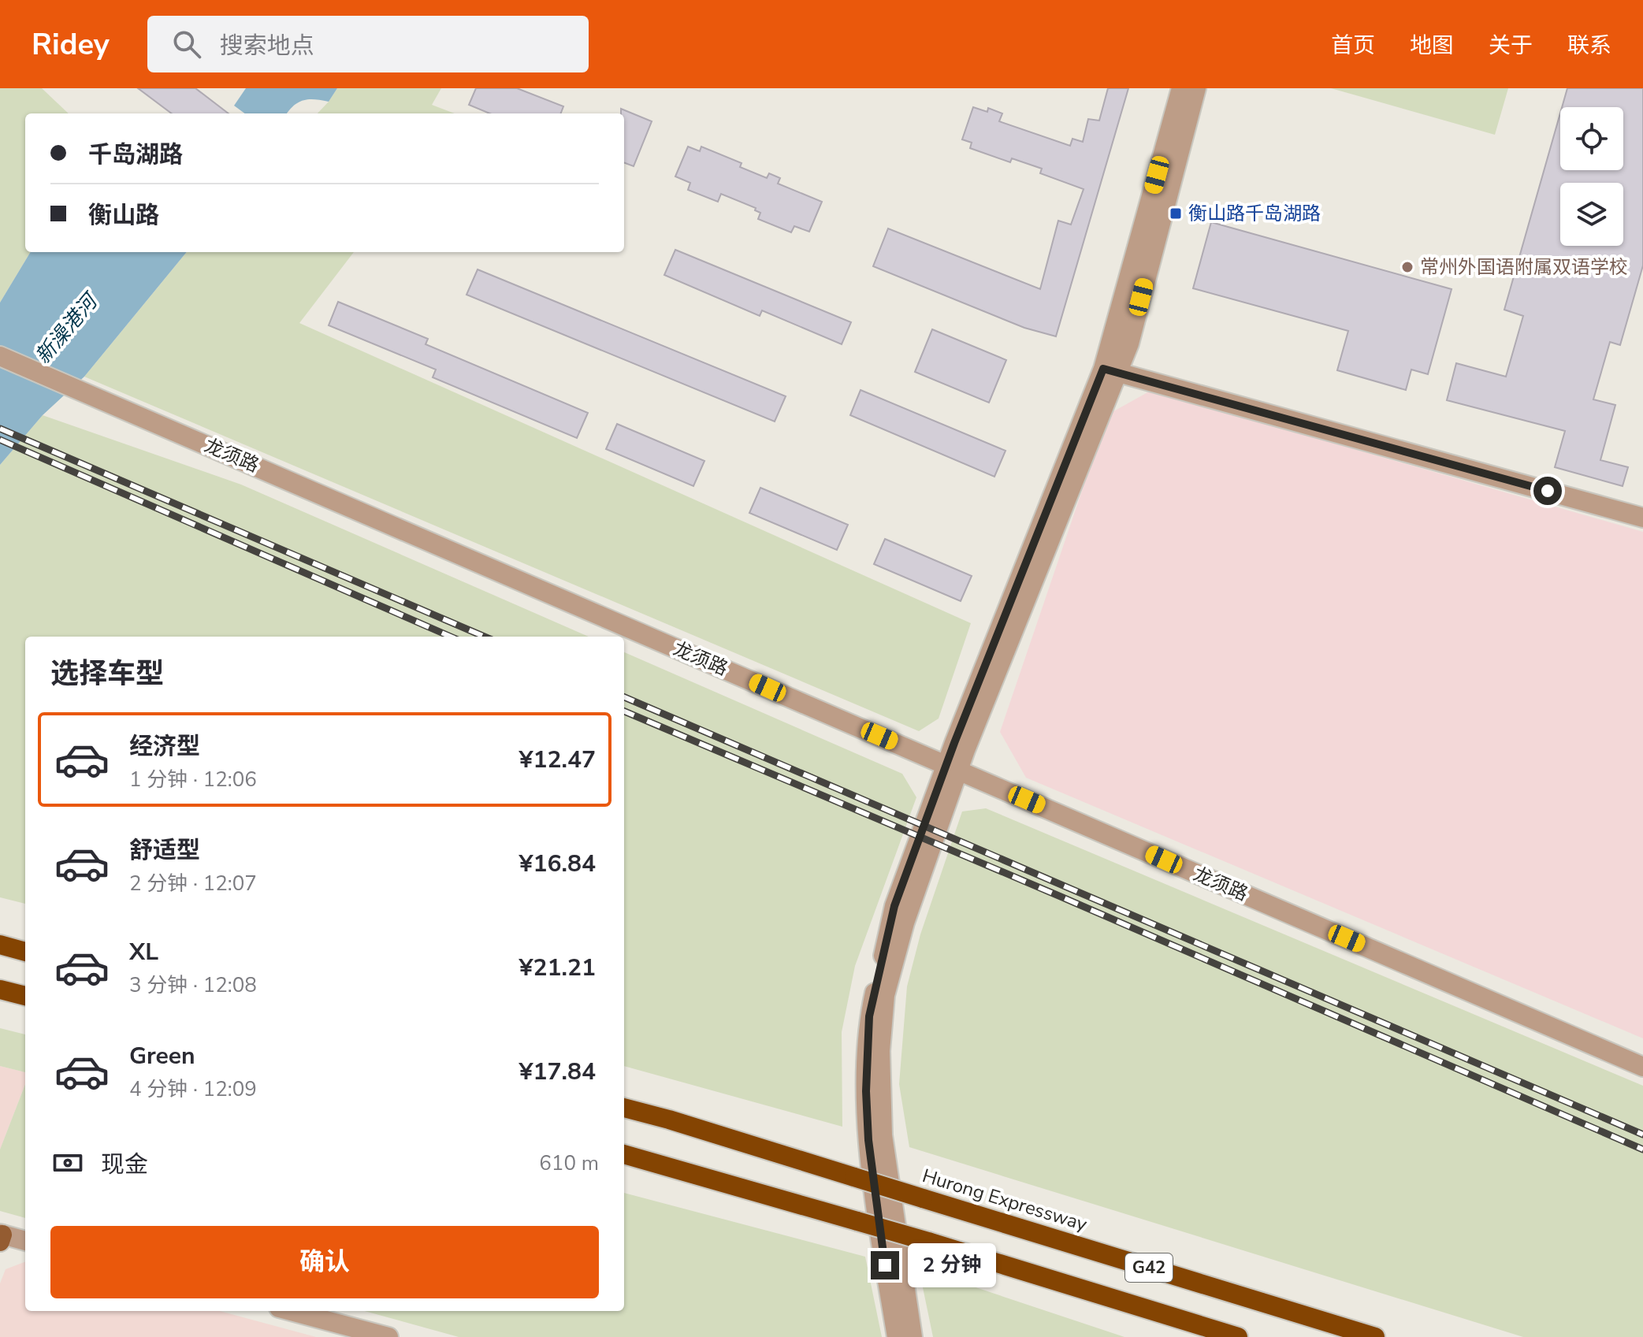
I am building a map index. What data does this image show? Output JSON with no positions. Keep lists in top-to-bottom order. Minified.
{"streets":{"highway":["Hurong Expressway","G42"],"street":["龙须路"]},"water":["新澡港河"],"places":{"transit":["衡山路千岛湖路"],"other":["常州外国语附属双语学校"]},"page":{"header":"Ridey","search":"搜索地点","nav":["首页","地图","关于","联系"],"banner":["千岛湖路","衡山路"],"heading":"选择车型","list":[{"name":"经济型","note":"1 分钟 · 12:06","value":"¥12.47"},{"name":"舒适型","note":"2 分钟 · 12:07","value":"¥16.84"},{"name":"XL","note":"3 分钟 · 12:08","value":"¥21.21"},{"name":"Green","note":"4 分钟 · 12:09","value":"¥17.84"}],"pay":["现金","610 m"],"buttons":"确认","bubble":"2 分钟"}}
